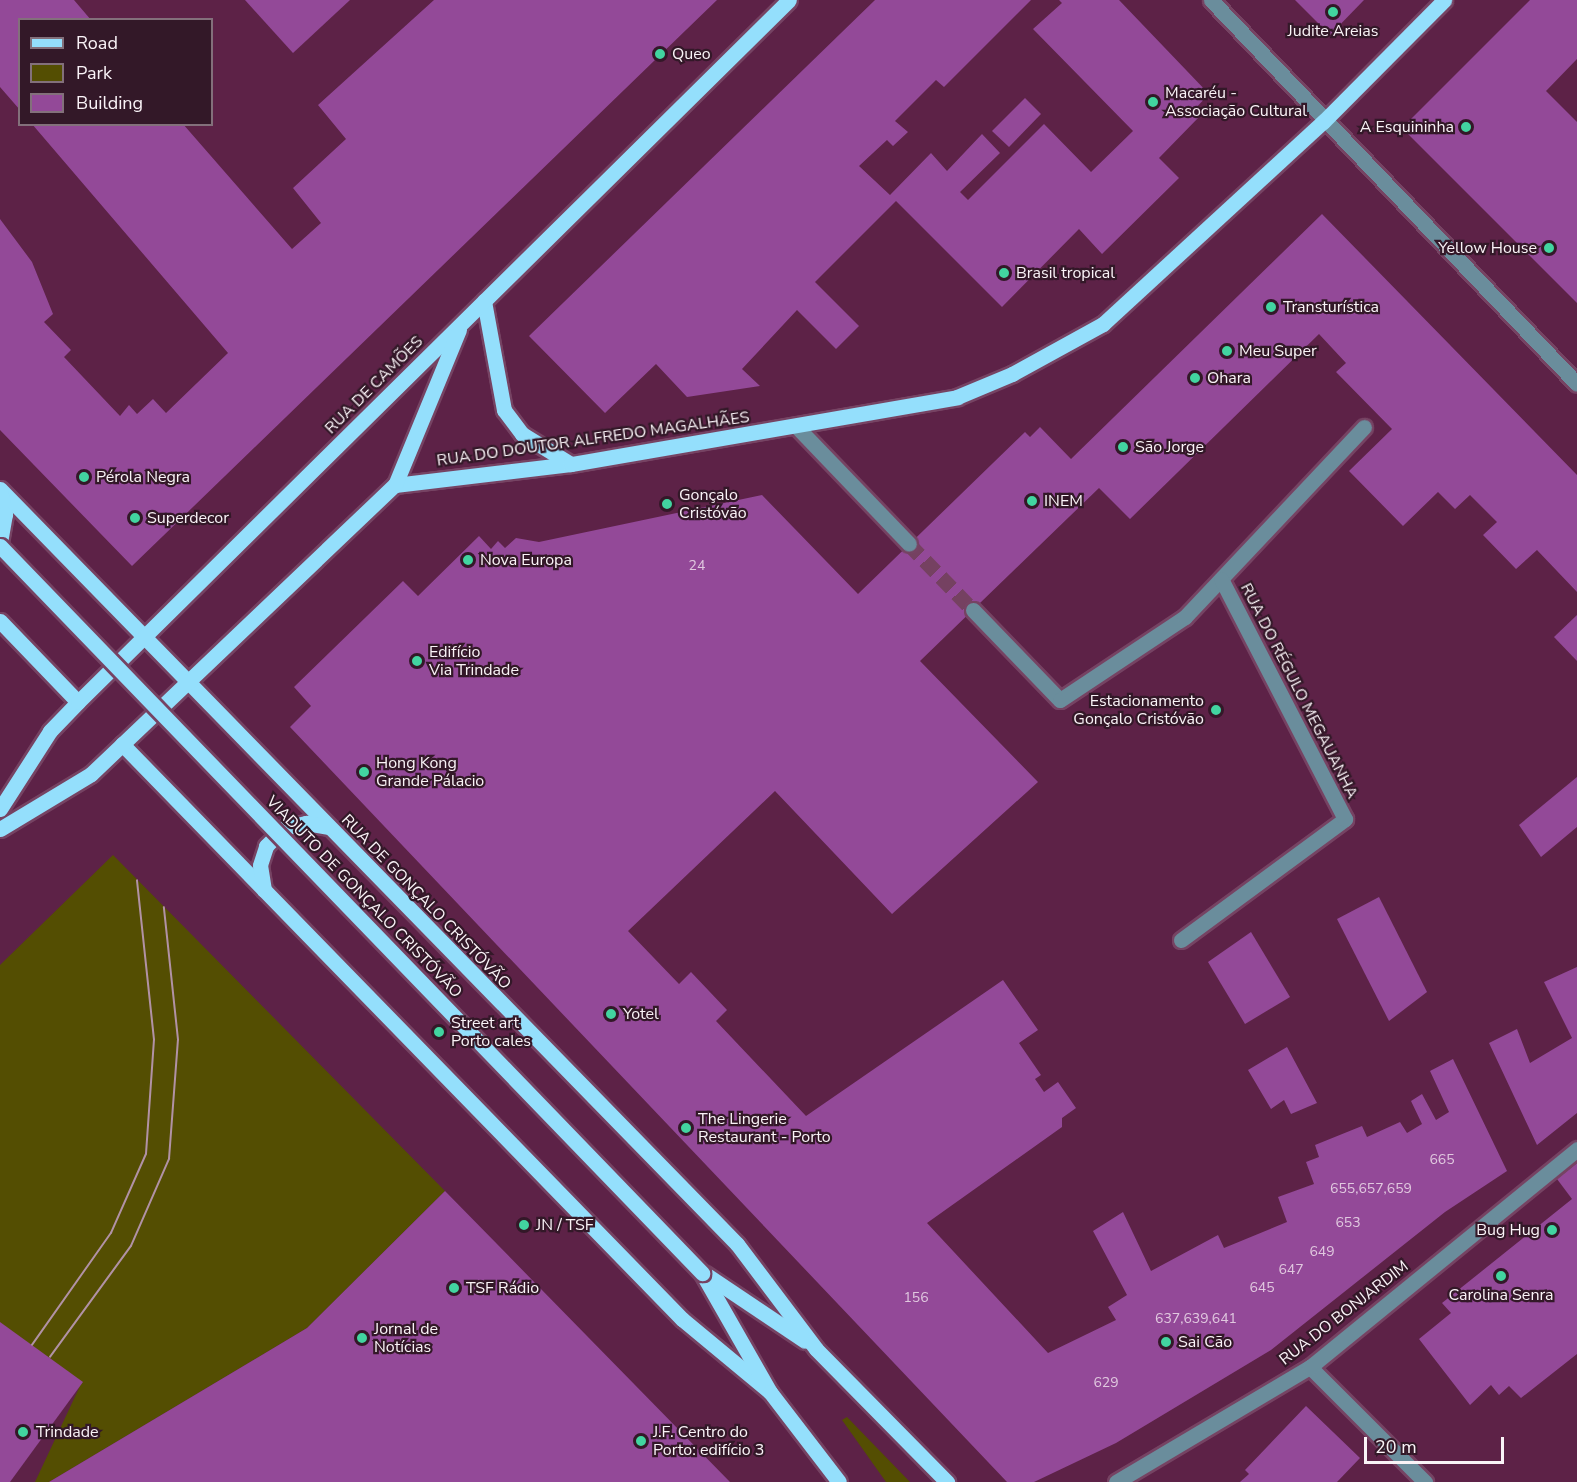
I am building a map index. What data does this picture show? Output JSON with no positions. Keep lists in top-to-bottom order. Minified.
{"streets":{"main road":["RUA DE CAMÕES","RUA DO DOUTOR ALFREDO MAGALHÃES","VIADUTO DE GONÇALO CRISTÓVÃO","RUA DE GONÇALO CRISTÓVÃO"],"street":["RUA DO RÉGULO MEGAUANHA","RUA DO BONJARDIM"]},"crossings":[["RUA DE CAMÕES","RUA DE GONÇALO CRISTÓVÃO"],["VIADUTO DE GONÇALO CRISTÓVÃO","RUA DE GONÇALO CRISTÓVÃO"]],"places":["Judite Areias","Queo","Macaréu - Associação Cultural","A Esquininha","Yellow House","Brasil tropical","Transturística","Meu Super","Ohara","São Jorge","Pérola Negra","INEM","Gonçalo Cristóvão","Superdecor","Nova Europa","Edifício Via Trindade","Estacionamento Gonçalo Cristóvão","Hong Kong Grande Pálacio","Yotel","Street art Porto cales","The Lingerie Restaurant - Porto","JN / TSF","Bug Hug","Carolina Senra","TSF Rádio","Jornal de Notícias","Sai Cão","Trindade","J.F. Centro do Porto: edifício 3"],"house_numbers":["24","665","655,657,659","653","649","647","645","156","637,639,641","629"],"legend":["Road","Park","Building"],"scale_bar":"20 m"}
